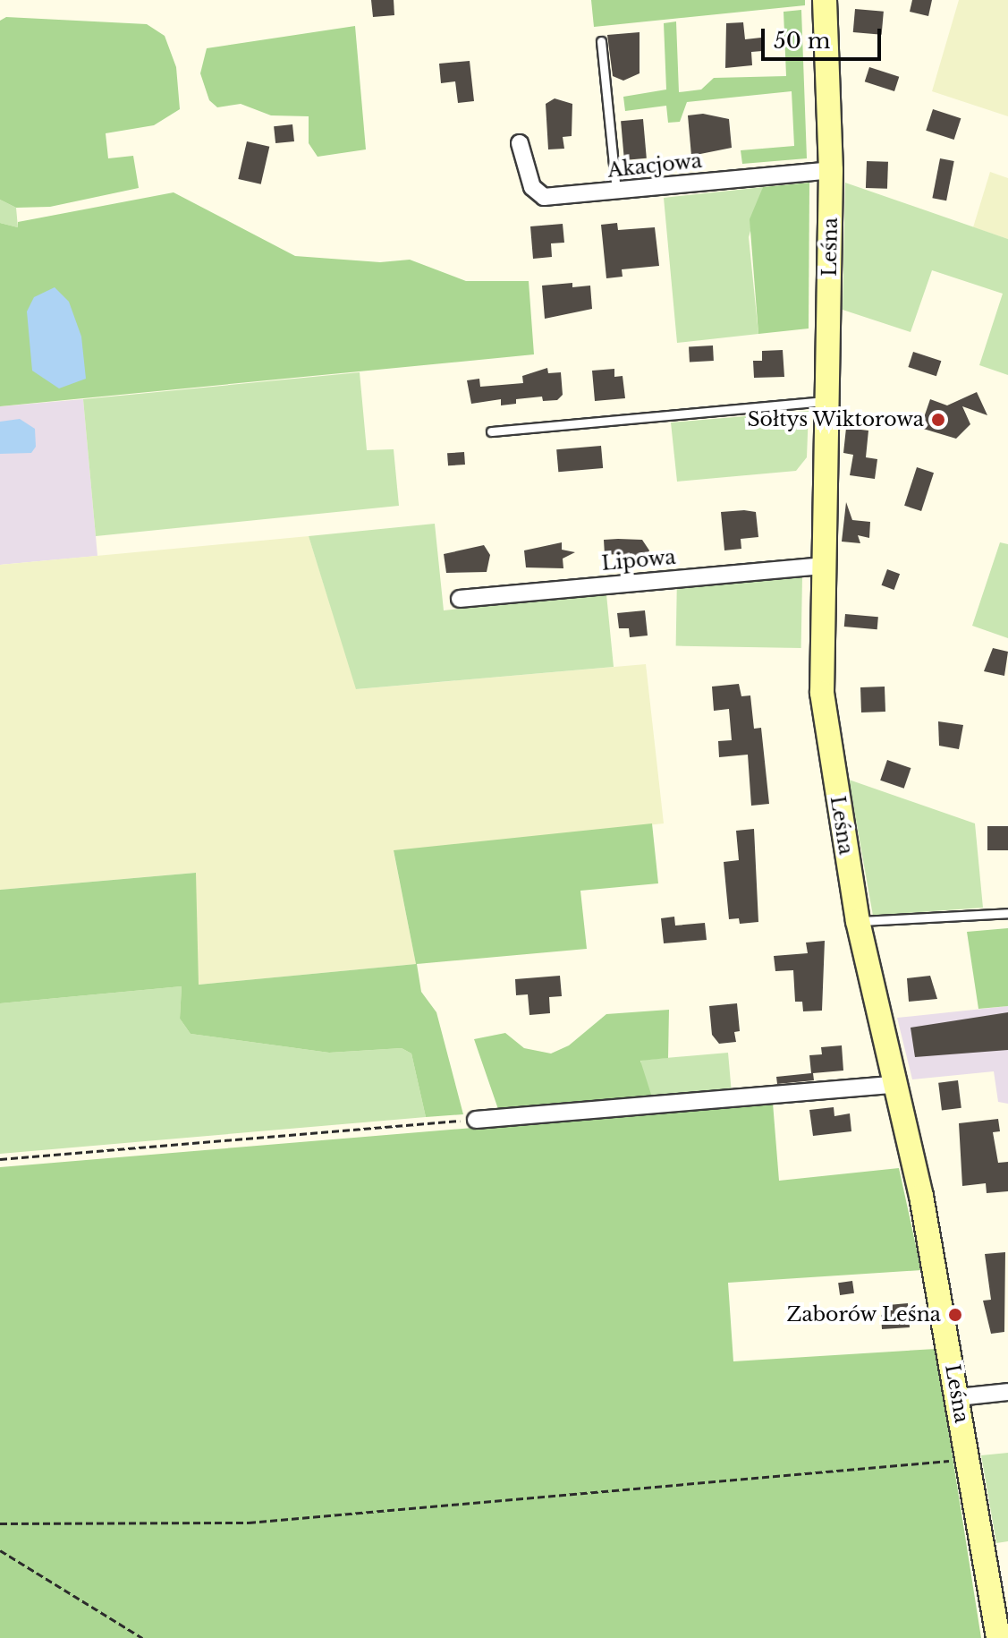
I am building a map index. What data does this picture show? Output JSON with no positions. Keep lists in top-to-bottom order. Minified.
{"streets":{"street":["Akacjowa","Leśna","Lipowa"]},"crossings":[["Akacjowa","Leśna"],["Leśna","Lipowa"]],"places":["Sołtys Wiktorowa","Zaborów Leśna"],"scale_bar":"50 m"}
